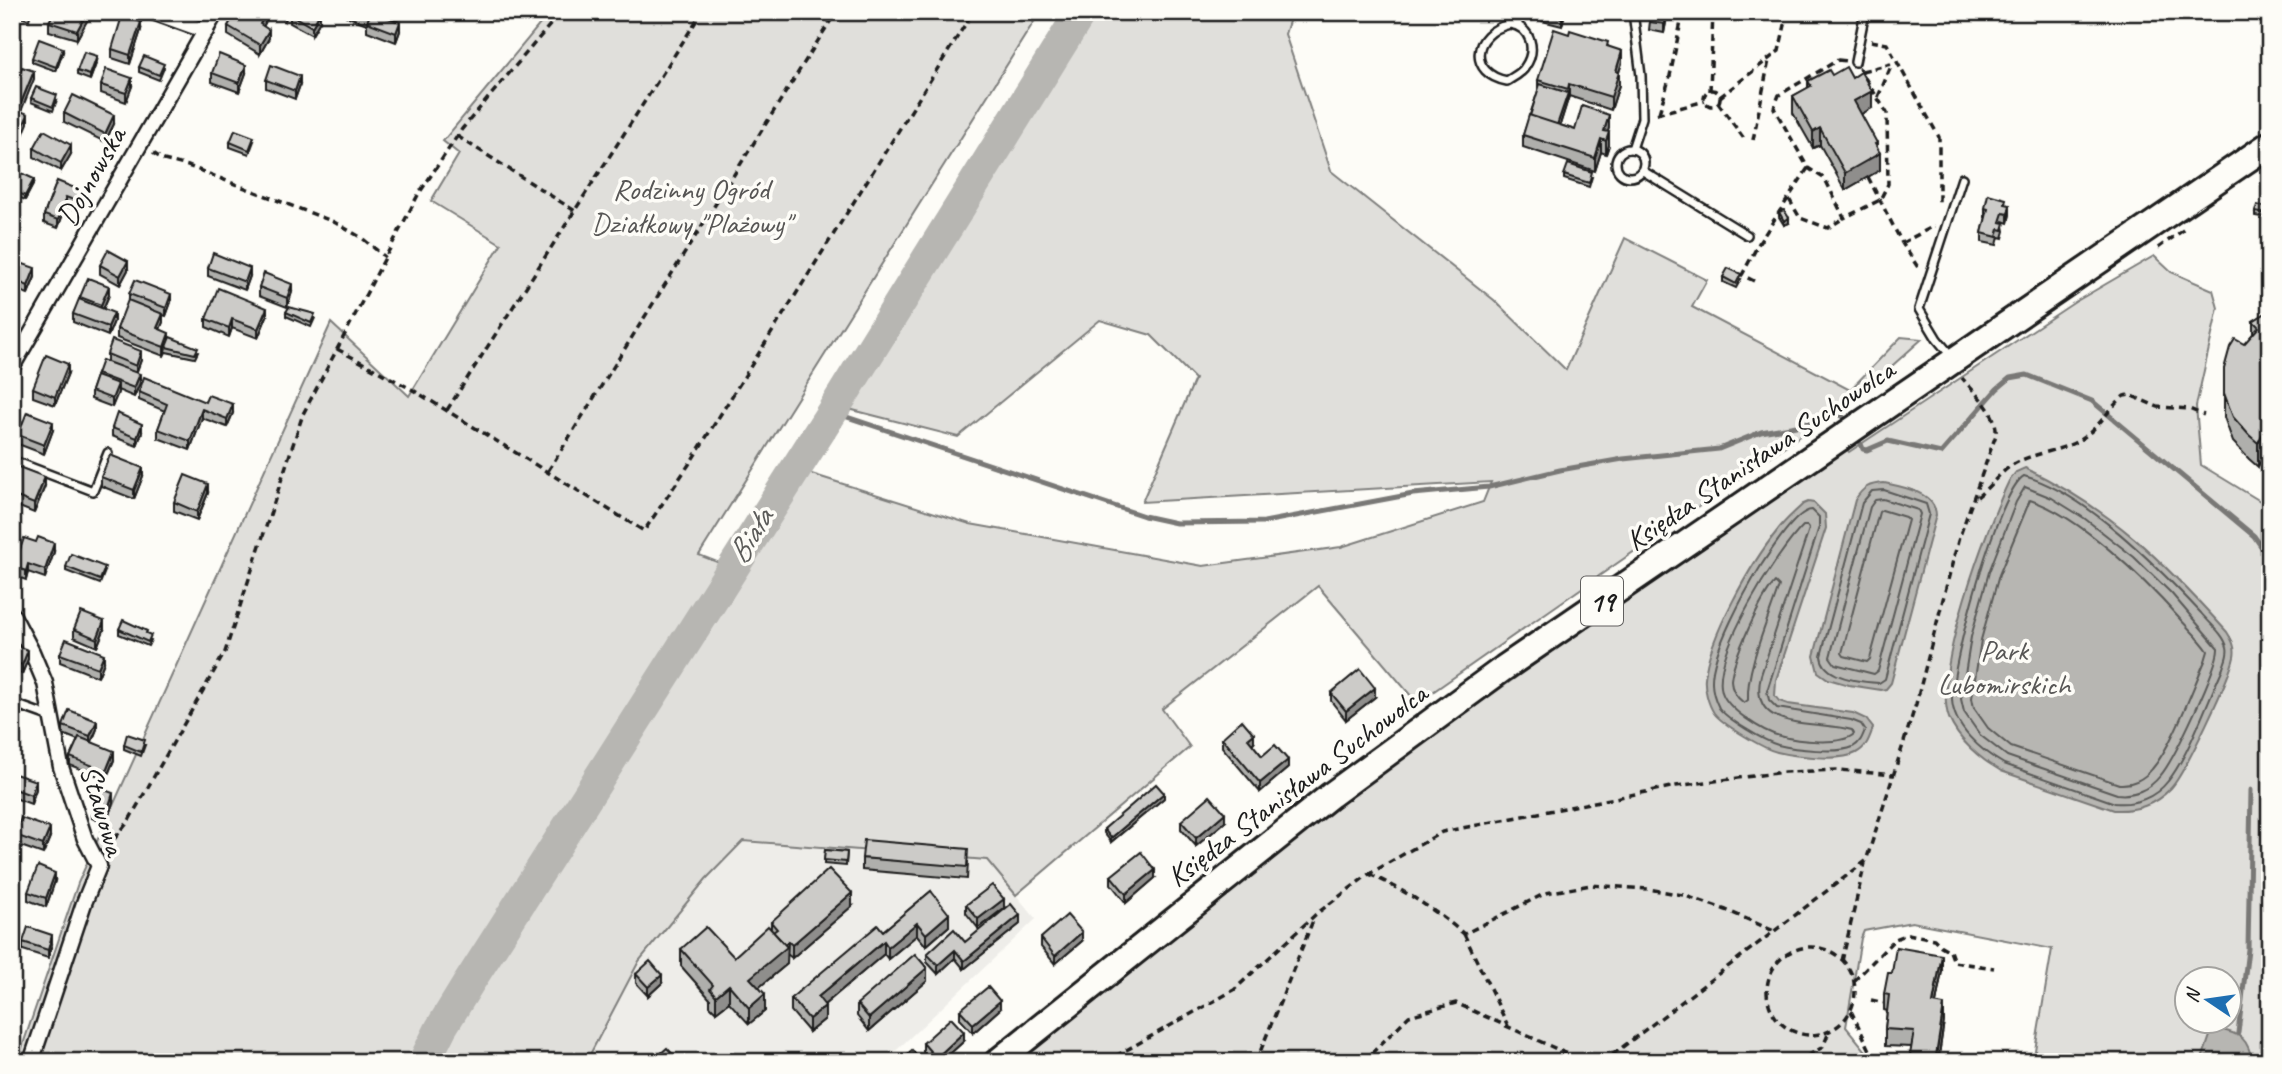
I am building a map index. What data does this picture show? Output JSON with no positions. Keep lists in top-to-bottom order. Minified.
{"streets":{"highway":["Księdza Stanisława Suchowolca","19"],"street":["Dojnowska","Stawowa"]},"water":["Biała"],"parks":["Rodzinny Ogród Działkowy \"Plażowy\"","Park Lubomirskich"],"north":"left"}
